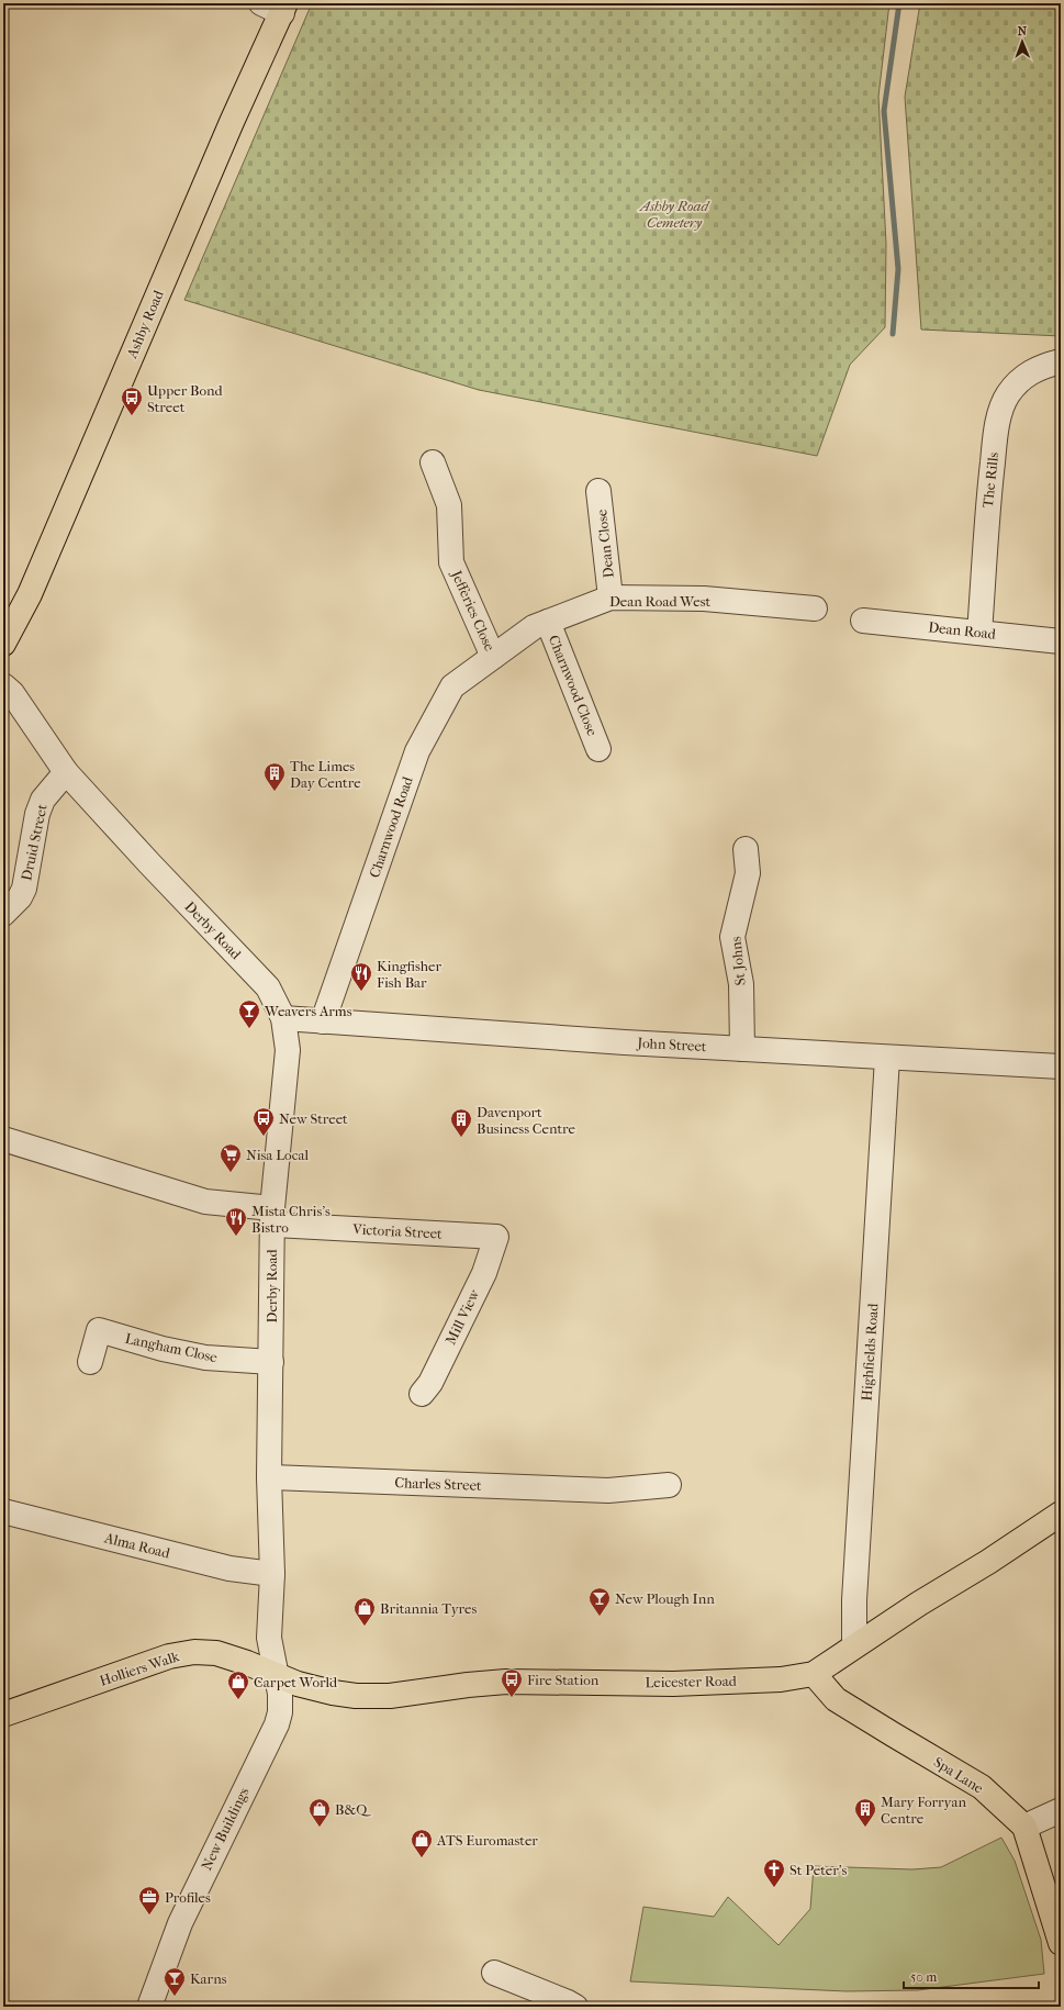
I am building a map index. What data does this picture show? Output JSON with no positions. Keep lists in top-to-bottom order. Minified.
{"streets":{"main road":["Ashby Road","Holliers Walk","Leicester Road","Spa Lane"],"street":["The Rills","Dean Close","Dean Road West","Jefferies Close","Dean Road","Charnwood Close","Charnwood Road","Druid Street","Derby Road","St Johns","John Street","Victoria Street","Mill View","Langham Close","Highfields Road","Charles Street","Alma Road","New Buildings"]},"crossings":[["The Rills","Dean Road"],["Dean Close","Dean Road West"],["Dean Road West","Jefferies Close"],["Dean Road West","Charnwood Close"],["Dean Road West","Charnwood Road"],["Jefferies Close","Charnwood Road"],["Charnwood Road","John Street"],["Druid Street","Derby Road"],["Derby Road","John Street"],["Derby Road","Victoria Street"],["Derby Road","Langham Close"],["Derby Road","Charles Street"],["Derby Road","Alma Road"],["Derby Road","Holliers Walk"],["Derby Road","Leicester Road"],["Derby Road","New Buildings"],["St Johns","John Street"],["John Street","Highfields Road"],["Victoria Street","Mill View"],["Highfields Road","Leicester Road"],["Holliers Walk","Leicester Road"],["Holliers Walk","New Buildings"],["Leicester Road","Spa Lane"],["Leicester Road","New Buildings"]],"parks":["Ashby Road Cemetery"],"places":{"bus stop":["Upper Bond Street","New Street","Fire Station"],"building":["The Limes Day Centre","Davenport Business Centre","Mary Forryan Centre"],"restaurant":["Kingfisher Fish Bar","Mista Chris's Bistro"],"bar":["Weavers Arms","New Plough Inn","Karns"],"supermarket":["Nisa Local"],"shop":["Britannia Tyres","Carpet World","B&Q","ATS Euromaster"],"church":["St Peter's"],"office":["Profiles"]},"scale_bar":"50 m","north":"top"}
